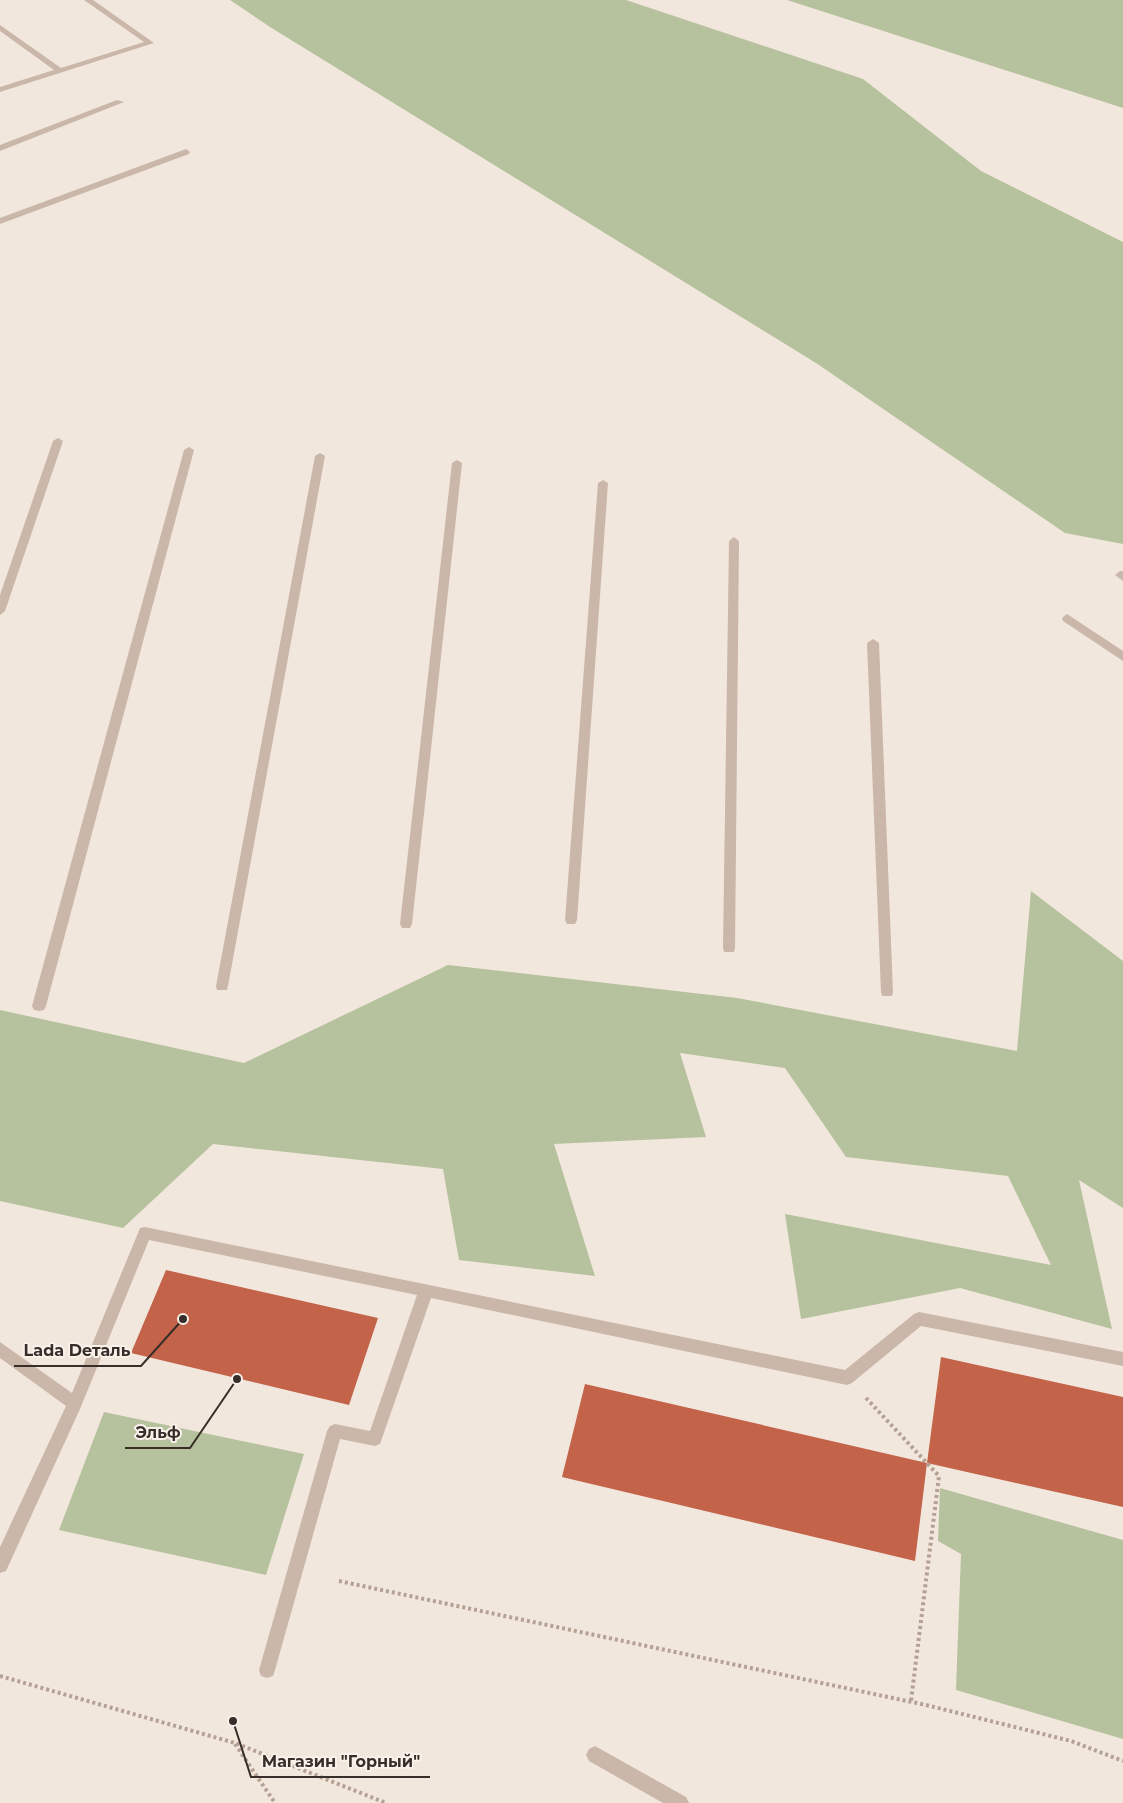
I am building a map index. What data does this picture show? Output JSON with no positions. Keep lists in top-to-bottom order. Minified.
{"places":["Lada Dеталь","Эльф","Магазин \"Горный\""]}
